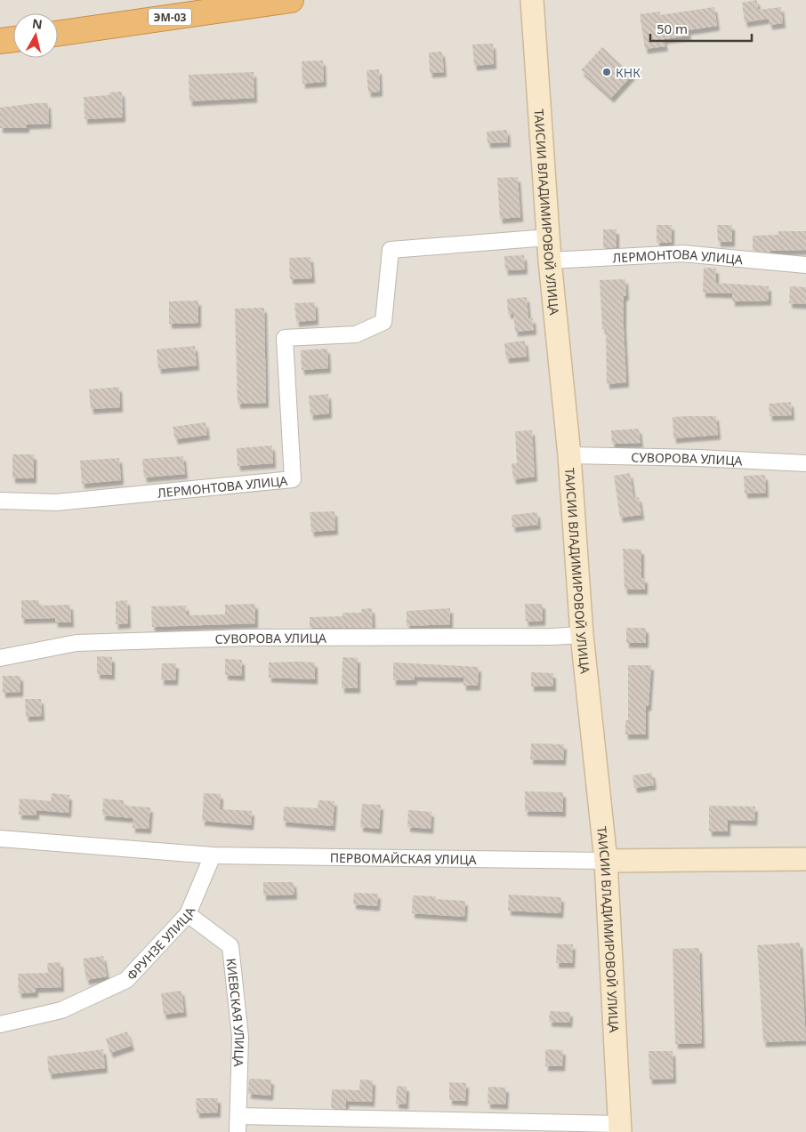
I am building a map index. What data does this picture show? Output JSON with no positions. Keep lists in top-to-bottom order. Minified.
{"streets":{"highway":["ЭМ-03"],"street":["ТАИСИИ ВЛАДИМИРОВОЙ УЛИЦА","ЛЕРМОНТОВА УЛИЦА","СУВОРОВА УЛИЦА","ПЕРВОМАЙСКАЯ УЛИЦА","ФРУНЗЕ УЛИЦА","КИЕВСКАЯ УЛИЦА"]},"crossings":[["ТАИСИИ ВЛАДИМИРОВОЙ УЛИЦА","ЛЕРМОНТОВА УЛИЦА"],["ТАИСИИ ВЛАДИМИРОВОЙ УЛИЦА","СУВОРОВА УЛИЦА"],["ТАИСИИ ВЛАДИМИРОВОЙ УЛИЦА","ПЕРВОМАЙСКАЯ УЛИЦА"],["ПЕРВОМАЙСКАЯ УЛИЦА","ФРУНЗЕ УЛИЦА"],["ФРУНЗЕ УЛИЦА","КИЕВСКАЯ УЛИЦА"]],"places":["КНК"],"scale_bar":"50 m","north":"top"}
